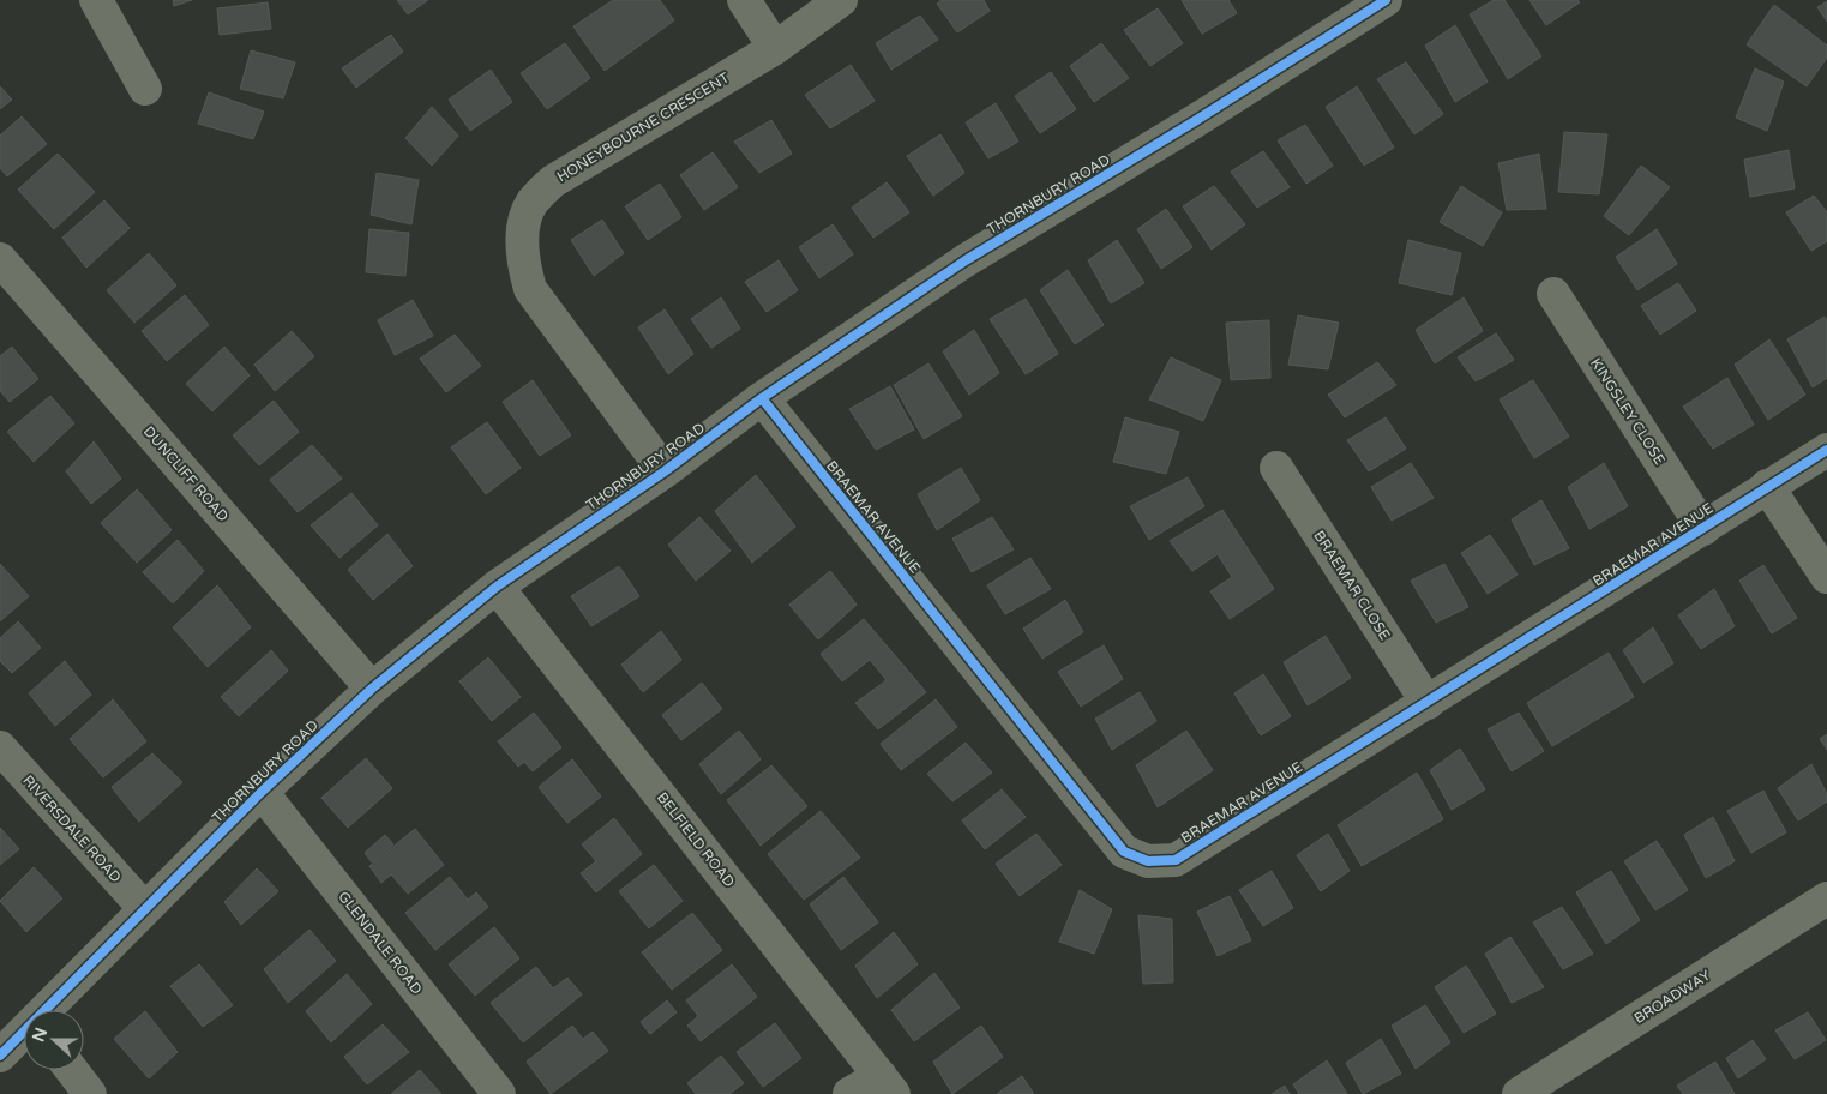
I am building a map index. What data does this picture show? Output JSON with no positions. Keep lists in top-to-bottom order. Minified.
{"streets":{"street":["HONEYBOURNE CRESCENT","THORNBURY ROAD","KINGSLEY CLOSE","DUNCLIFF ROAD","BRAEMAR AVENUE","BRAEMAR CLOSE","RIVERSDALE ROAD","BELFIELD ROAD","GLENDALE ROAD","BROADWAY"]},"crossings":[["HONEYBOURNE CRESCENT","THORNBURY ROAD"],["THORNBURY ROAD","DUNCLIFF ROAD"],["THORNBURY ROAD","BRAEMAR AVENUE"],["THORNBURY ROAD","RIVERSDALE ROAD"],["THORNBURY ROAD","BELFIELD ROAD"],["THORNBURY ROAD","GLENDALE ROAD"],["KINGSLEY CLOSE","BRAEMAR AVENUE"],["BRAEMAR AVENUE","BRAEMAR CLOSE"]],"north":"left"}
